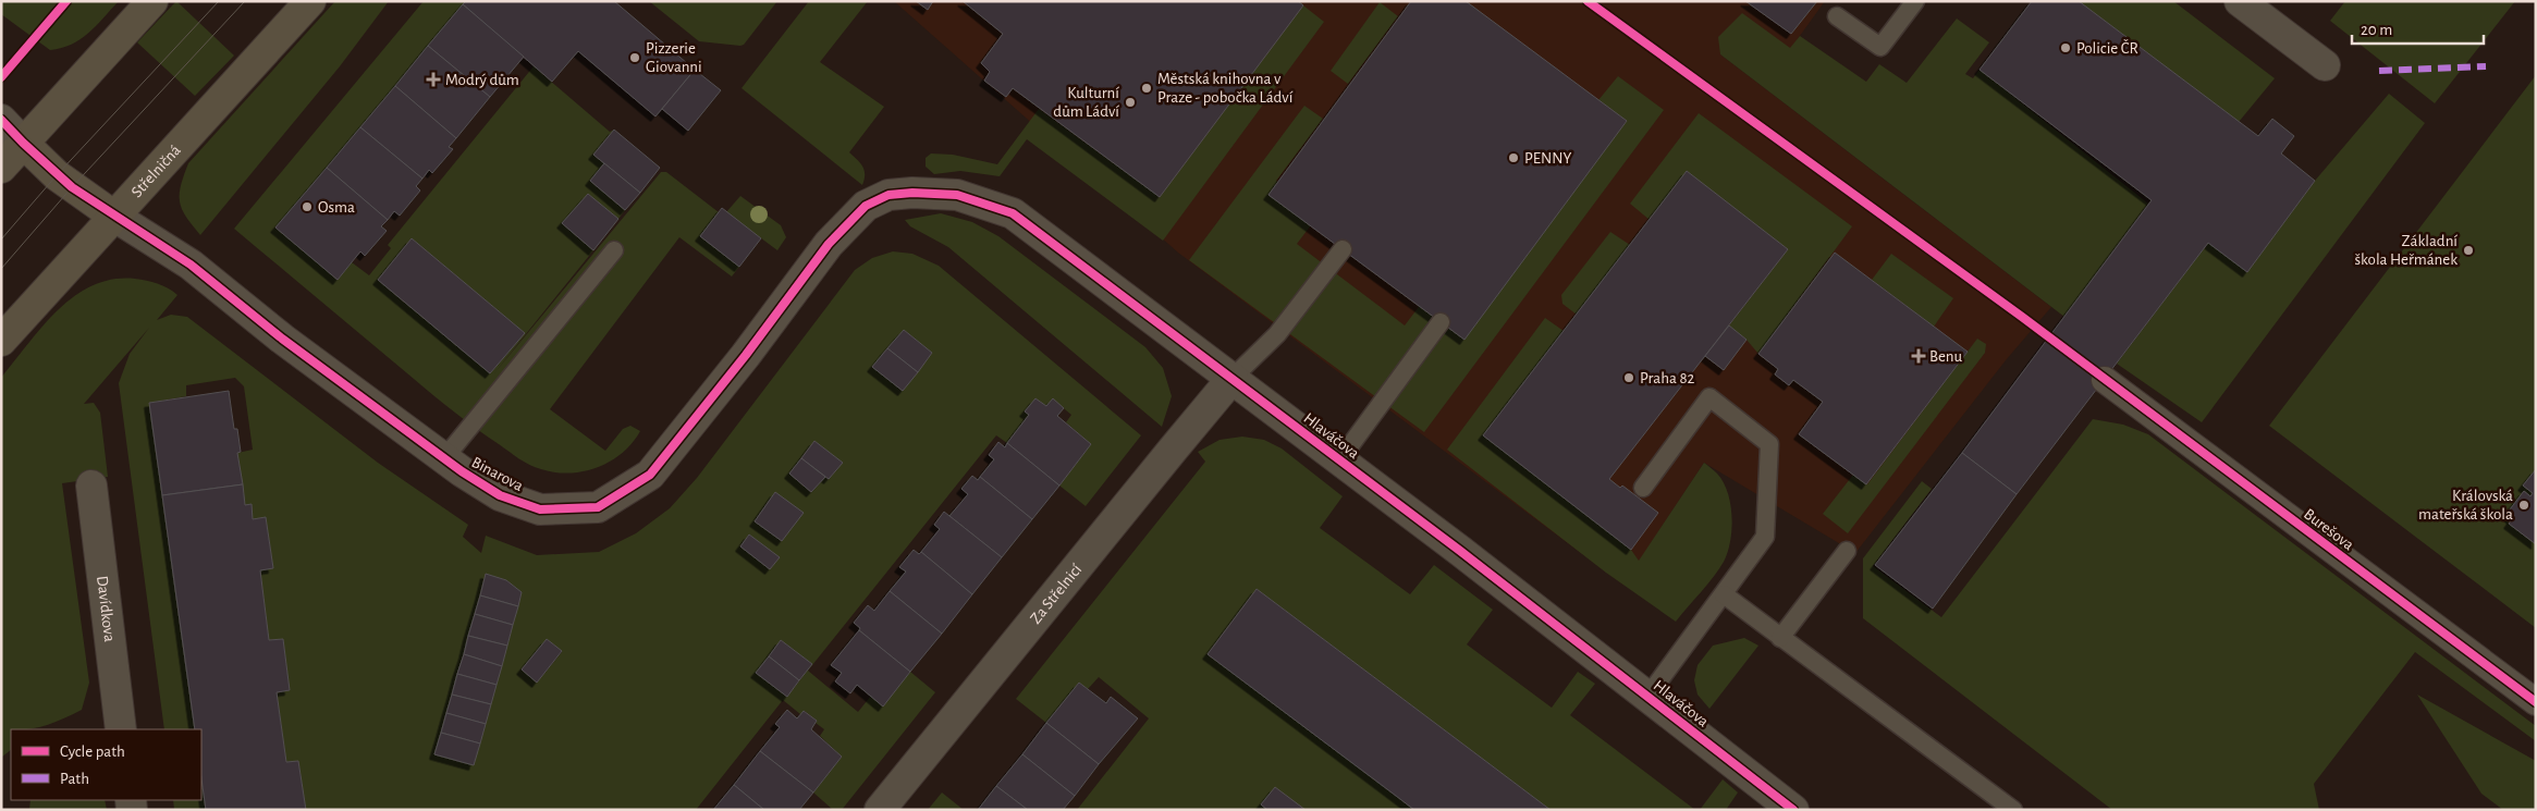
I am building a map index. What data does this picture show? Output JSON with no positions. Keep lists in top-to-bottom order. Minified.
{"streets":{"main road":["Střelničná"],"street":["Hlaváčova","Binarova","Burešova","Za Střelnicí","Davídkova"]},"crossings":[["Střelničná","Binarova"],["Hlaváčova","Binarova"],["Hlaváčova","Za Střelnicí"]],"places":{"other":["Policie ČR","Pizzerie Giovanni","Městská knihovna v Praze - pobočka Ládví","Kulturní dům Ládví","PENNY","Osma","Základní škola Heřmánek","Praha 82","Královská mateřská škola"],"health":["Modrý dům","Benu"]},"legend":["Cycle path","Path"],"scale_bar":"20 m"}
